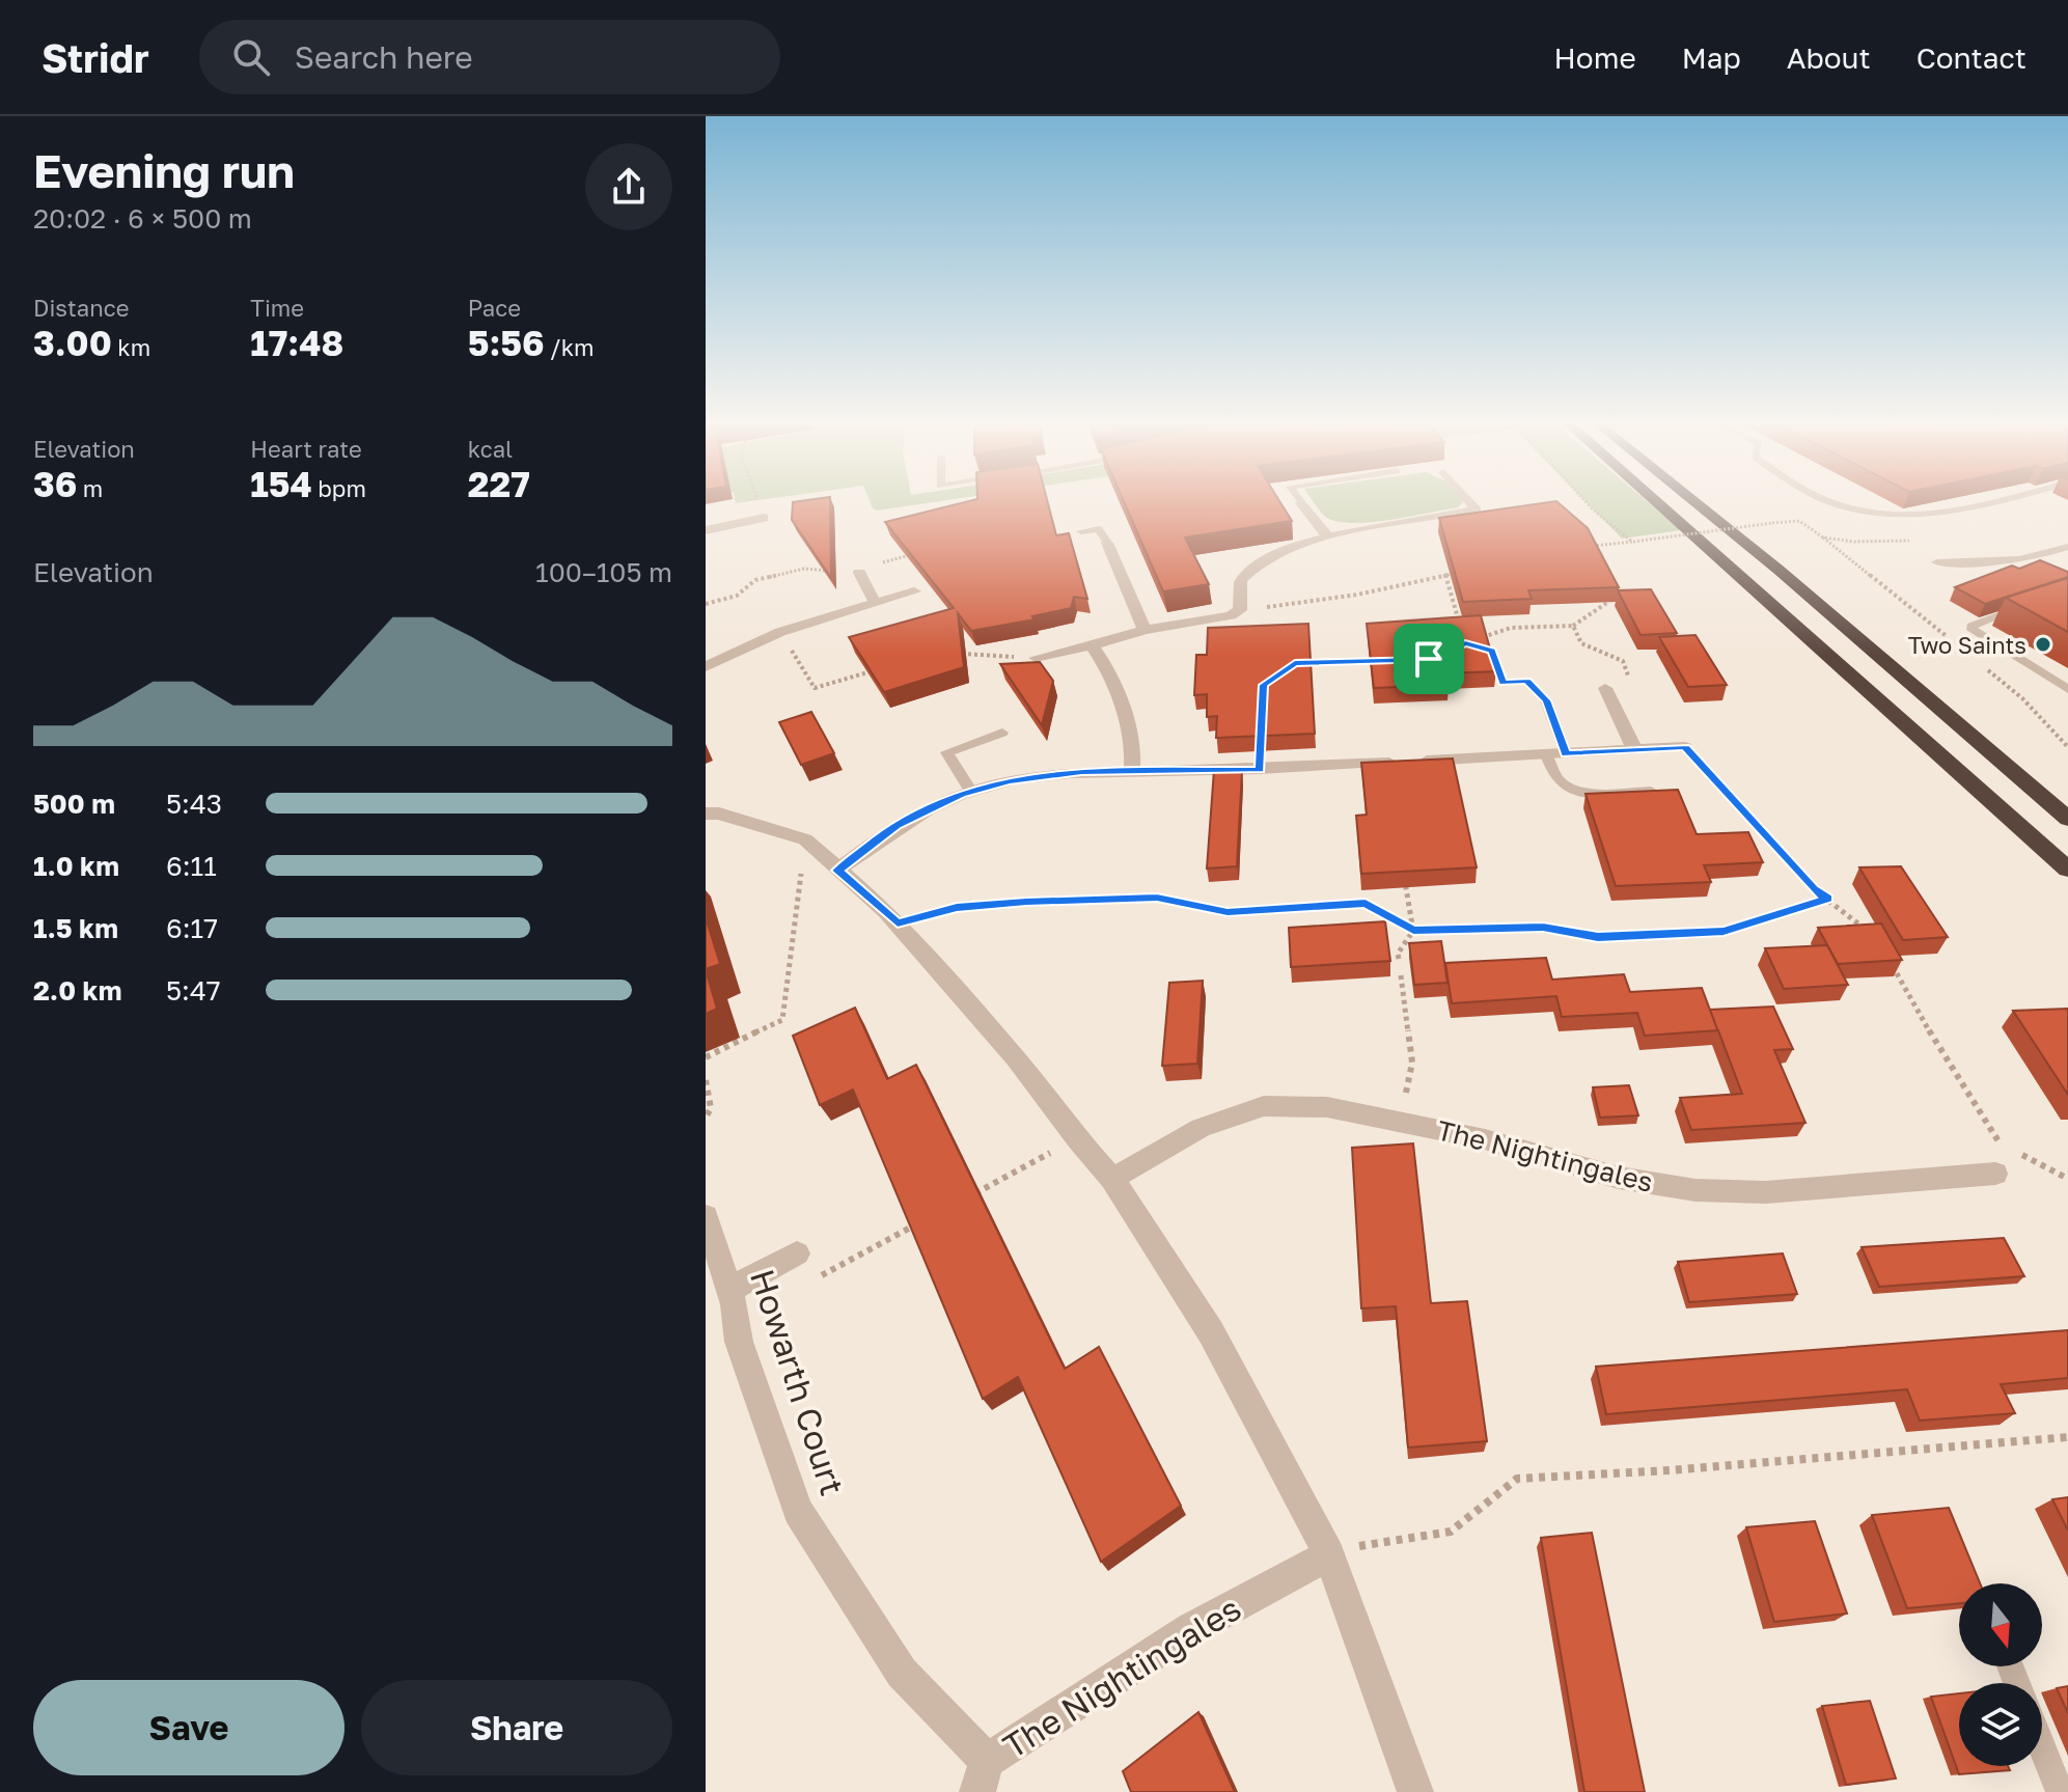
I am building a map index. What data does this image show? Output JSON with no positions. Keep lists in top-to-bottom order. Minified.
{"streets":{"street":["The Nightingales","Howarth Court"]},"crossings":[["The Nightingales","Howarth Court"]],"places":["Two Saints"],"north":"bottom","page":{"header":"Stridr","search":"Search here","nav":["Home","Map","About","Contact"],"heading":["Evening run","20:02 · 6 × 500 m"],"stats":[["Distance","3.00 km"],["Time","17:48"],["Pace","5:56 /km"],["Elevation","36 m"],["Heart rate","154 bpm"],["kcal","227"]],"chart":["Elevation","100–105 m"],"list":[{"name":"500 m","note":"5:43"},{"name":"1.0 km","note":"6:11"},{"name":"1.5 km","note":"6:17"},{"name":"2.0 km","note":"5:47"}],"buttons":["Save","Share"]}}
